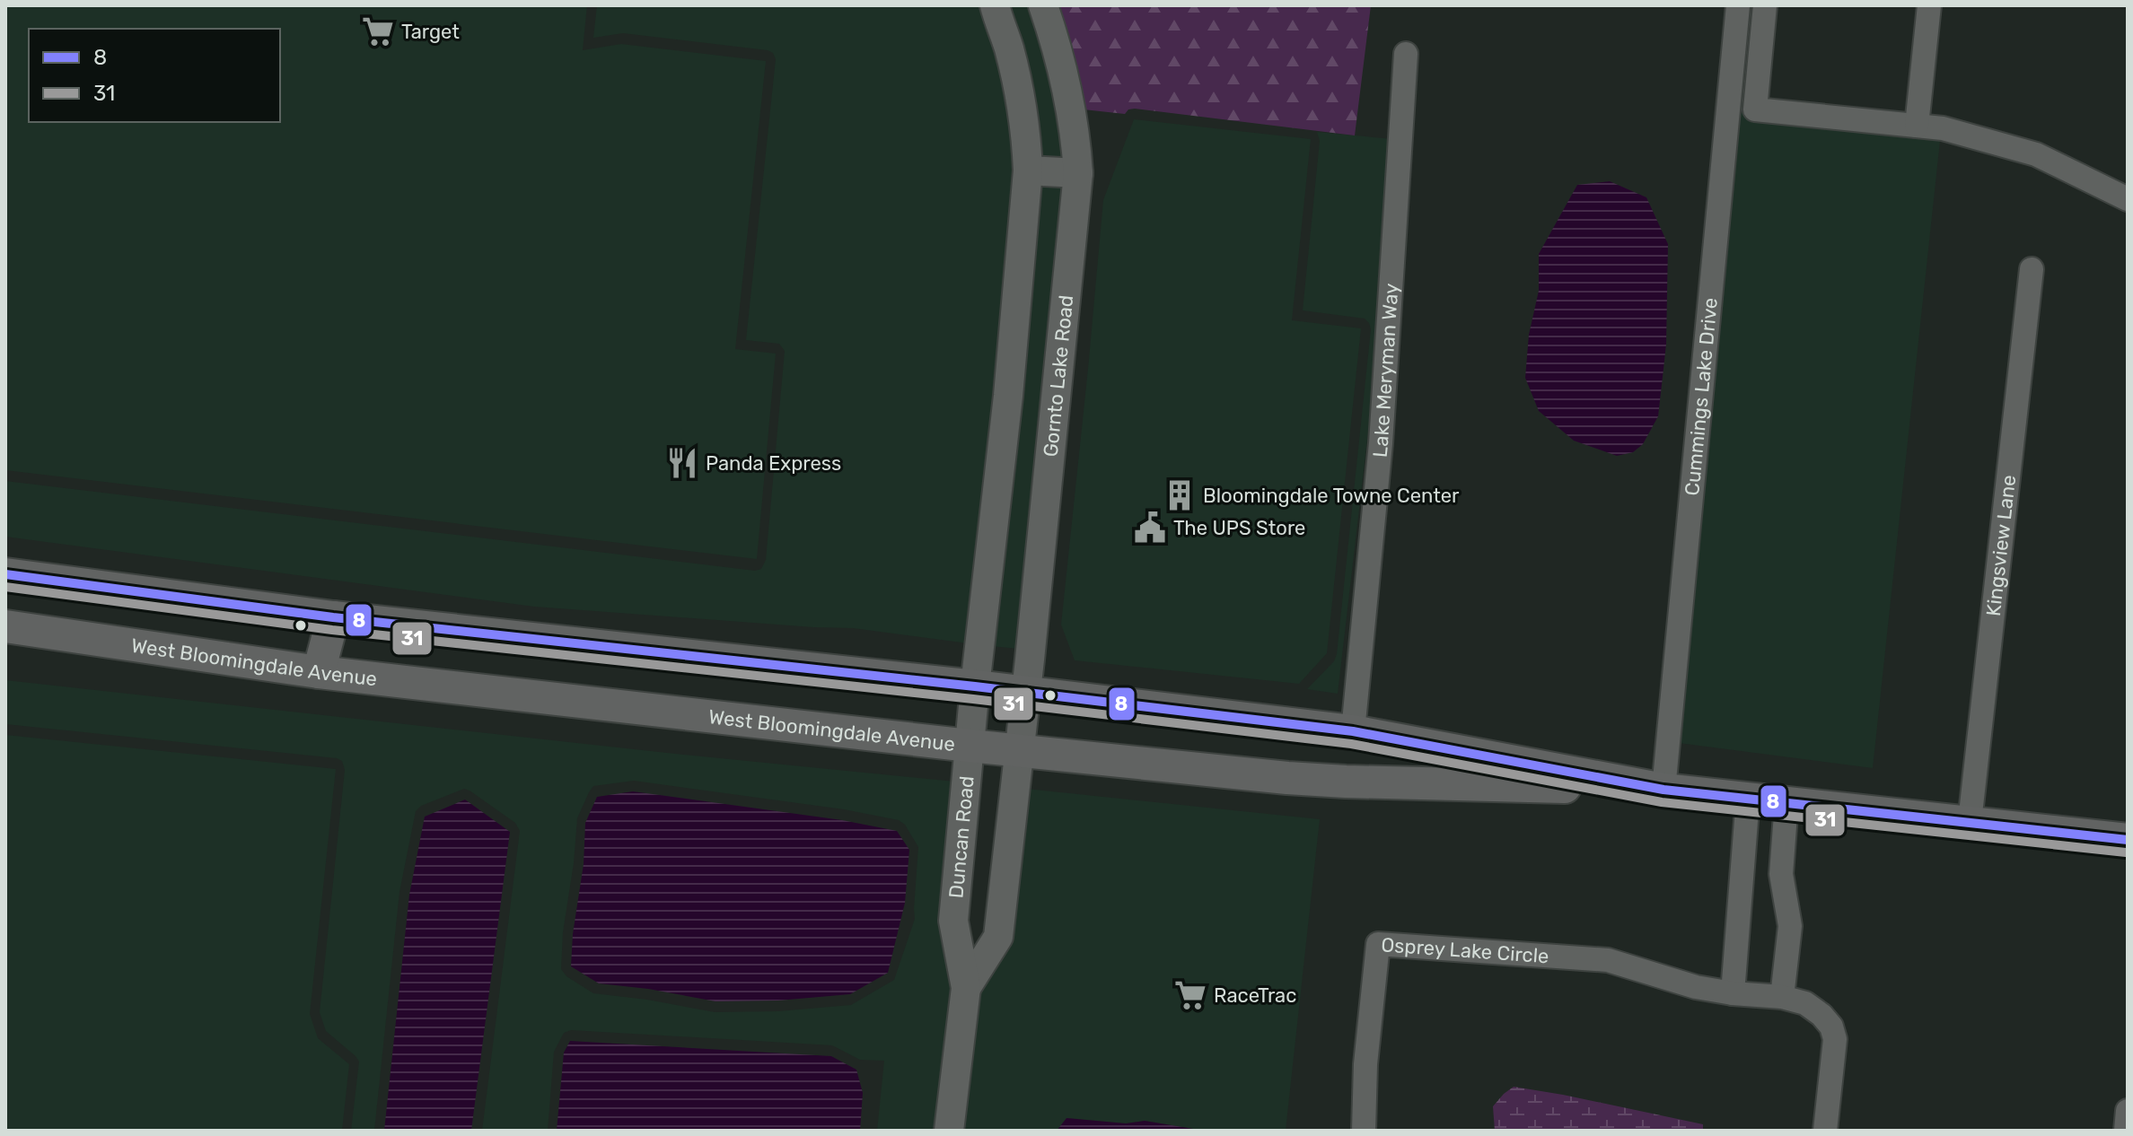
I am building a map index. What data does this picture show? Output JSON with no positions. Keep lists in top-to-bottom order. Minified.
{"streets":{"main road":["West Bloomingdale Avenue"],"street":["Lake Meryman Way","Gornto Lake Road","Cummings Lake Drive","Kingsview Lane","Duncan Road","Osprey Lake Circle"]},"crossings":[["Lake Meryman Way","West Bloomingdale Avenue"],["Gornto Lake Road","West Bloomingdale Avenue"],["Gornto Lake Road","Duncan Road"],["Cummings Lake Drive","West Bloomingdale Avenue"],["Kingsview Lane","West Bloomingdale Avenue"],["West Bloomingdale Avenue","Duncan Road"]],"places":{"supermarket":["Target","RaceTrac"],"restaurant":["Panda Express"],"building":["Bloomingdale Towne Center"],"public building":["The UPS Store"]},"lines":["transit line 8","transit line 31"],"legend":["8","31"]}
